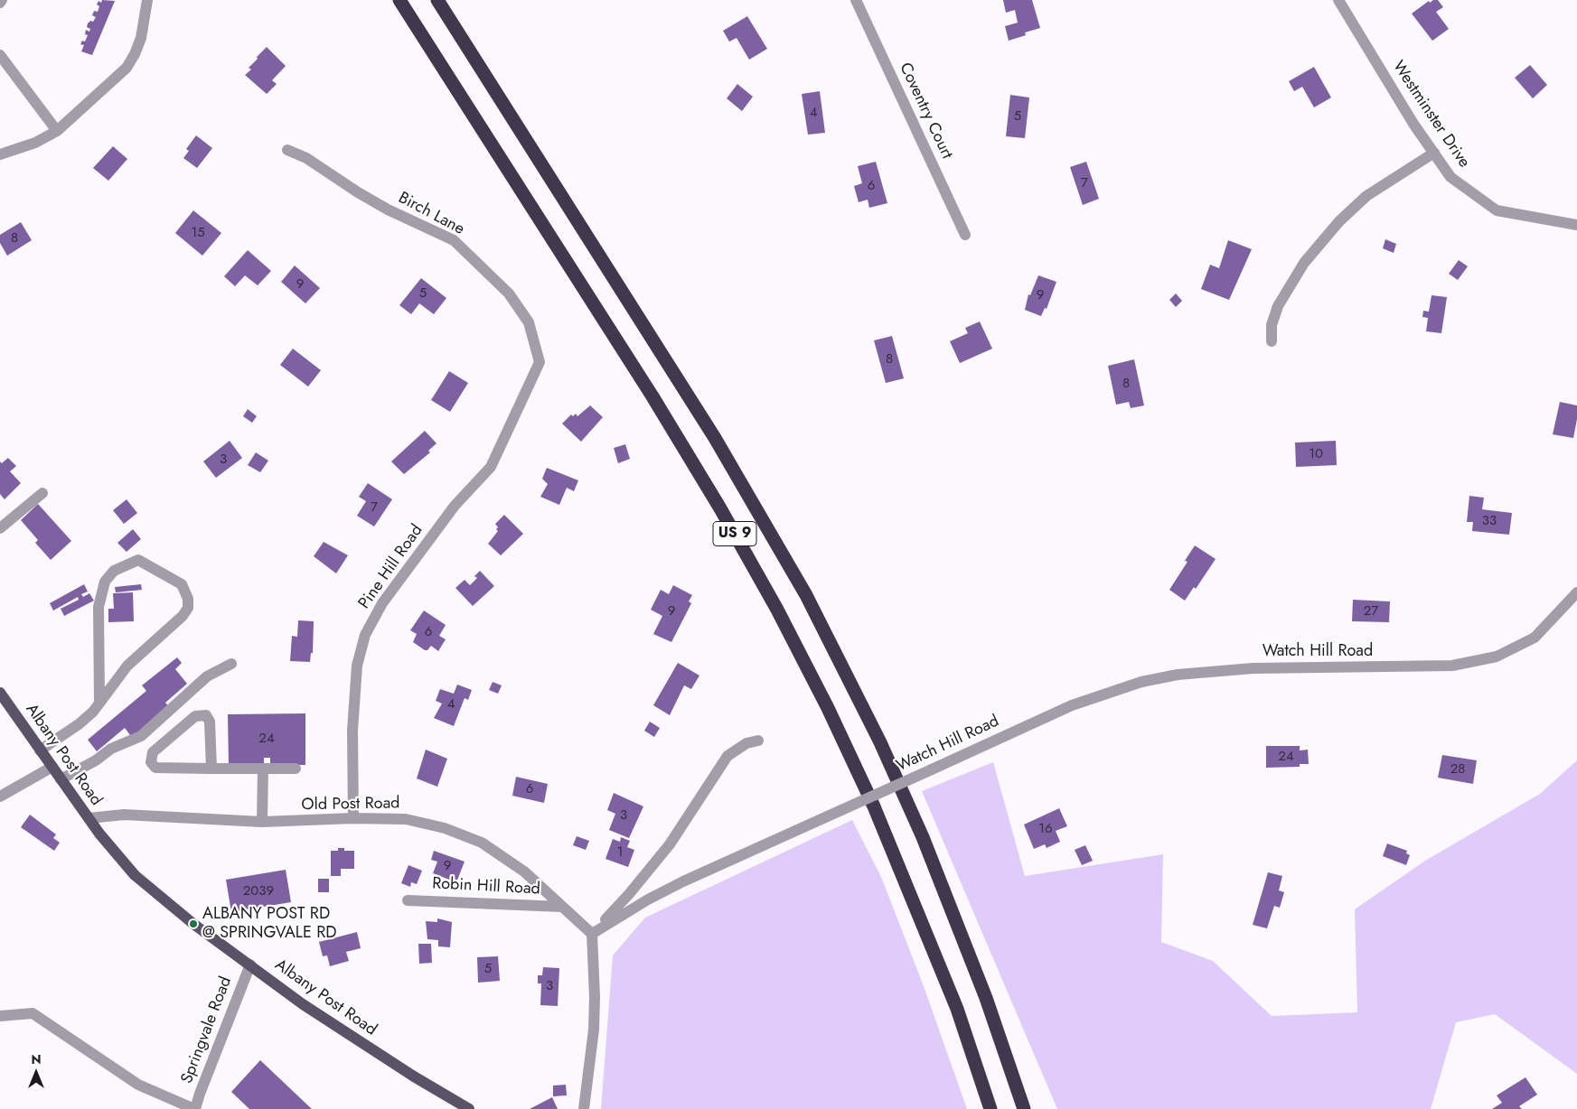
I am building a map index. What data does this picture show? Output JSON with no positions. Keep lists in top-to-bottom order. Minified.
{"streets":{"highway":["US 9"],"main road":["Albany Post Road"],"street":["Coventry Court","Westminster Drive","Birch Lane","Pine Hill Road","Watch Hill Road","Old Post Road","Robin Hill Road","Springvale Road"]},"crossings":[["Birch Lane","Pine Hill Road"],["Pine Hill Road","Old Post Road"],["Watch Hill Road","Old Post Road"],["Albany Post Road","Old Post Road"],["Albany Post Road","Springvale Road"],["Old Post Road","Robin Hill Road"]],"places":["ALBANY POST RD @ SPRINGVALE RD"],"house_numbers":["4","5","7","6","15","8","9","5","9","8","8","10","3","7","33","9","27","6","4","24","24","28","6","3","16","1","9","2039","5","3"],"north":"top"}
